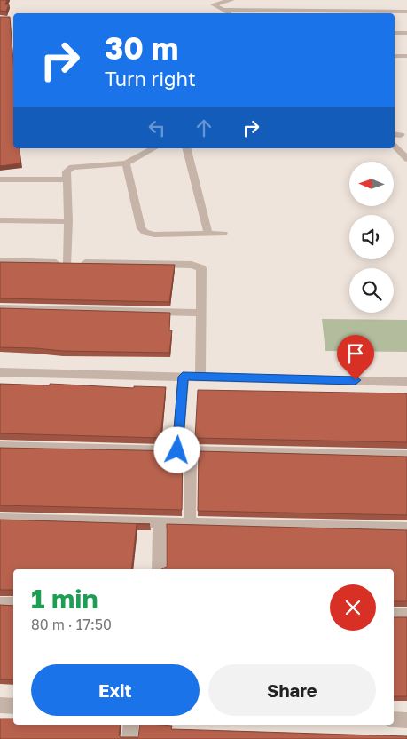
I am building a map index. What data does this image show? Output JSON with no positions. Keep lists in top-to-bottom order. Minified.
{"north":"left","page":{"turn":["30 m","Turn right"],"heading":["1 min","80 m · 17:50"],"buttons":["Exit","Share"]}}
